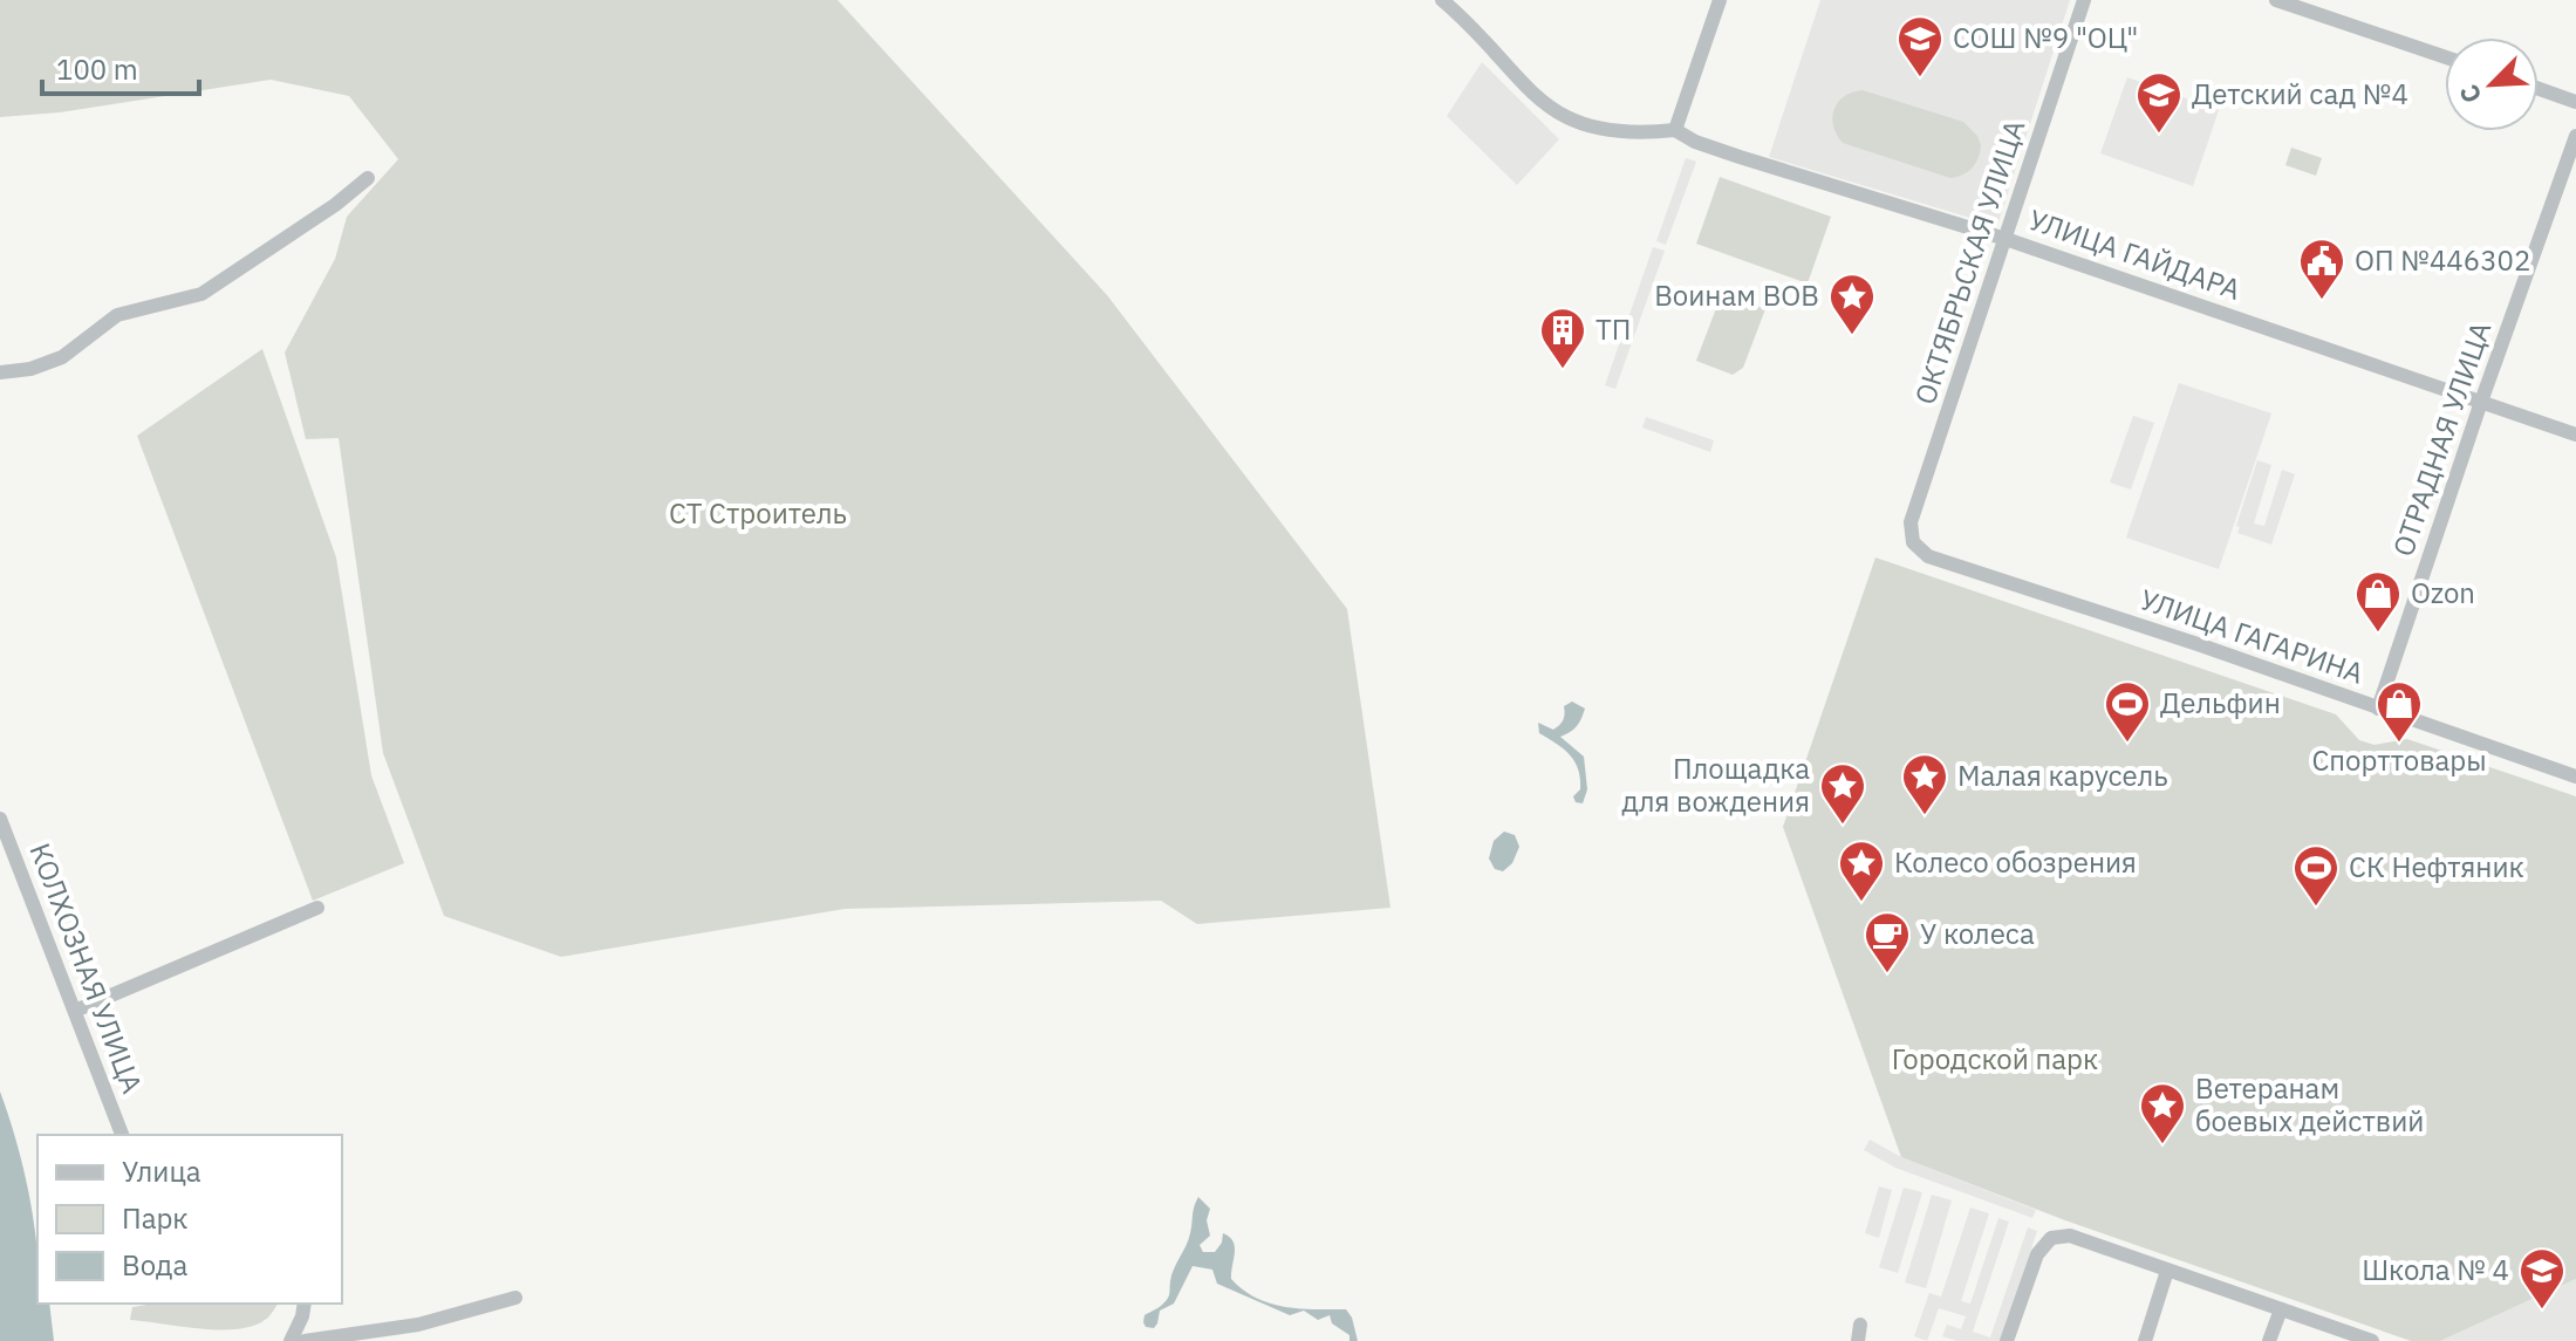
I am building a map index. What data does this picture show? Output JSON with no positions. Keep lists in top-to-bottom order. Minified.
{"streets":{"street":["УЛИЦА ГАЙДАРА","ОКТЯБРЬСКАЯ УЛИЦА","ОТРАДНАЯ УЛИЦА","УЛИЦА ГАГАРИНА","КОЛХОЗНАЯ УЛИЦА"]},"crossings":[["УЛИЦА ГАЙДАРА","ОКТЯБРЬСКАЯ УЛИЦА"],["УЛИЦА ГАЙДАРА","ОТРАДНАЯ УЛИЦА"],["ОКТЯБРЬСКАЯ УЛИЦА","УЛИЦА ГАГАРИНА"],["ОТРАДНАЯ УЛИЦА","УЛИЦА ГАГАРИНА"]],"parks":["СТ Строитель","Городской парк"],"places":{"school or university":["СОШ №9 \"ОЦ\"","Детский сад №4","Школа № 4"],"public building":["ОП №446302"],"place":["Воинам ВОВ","Малая карусель","Площадка для вождения","Колесо обозрения","Ветеранам боевых действий"],"building":["ТП"],"shop":["Ozon","Спорттовары"],"sports":["Дельфин","СК Нефтяник"],"cafe":["У колеса"]},"legend":["Улица","Парк","Вода"],"scale_bar":"100 m","north":"bottom left"}
